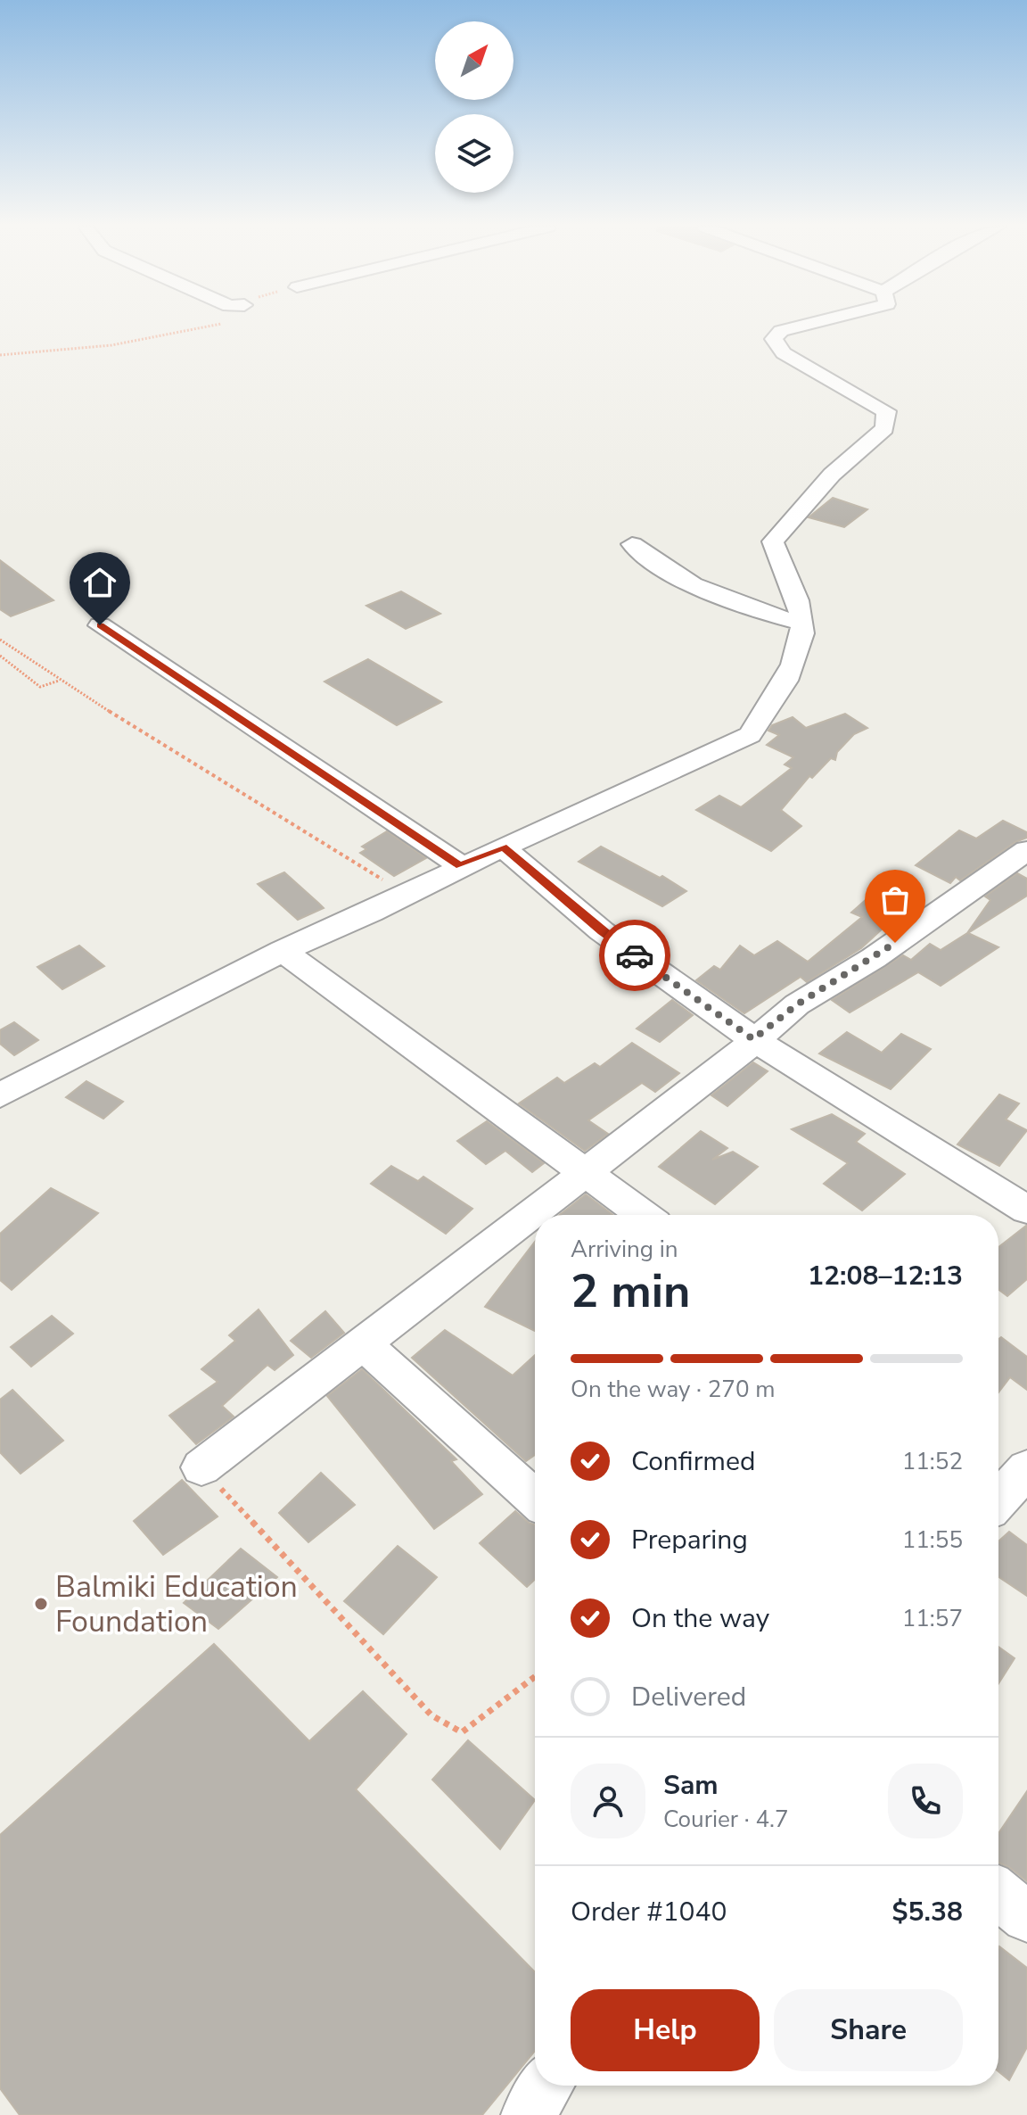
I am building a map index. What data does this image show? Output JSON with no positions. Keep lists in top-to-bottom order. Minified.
{"places":["Balmiki Education Foundation"],"north":"top right","page":{"heading":["2 min","Arriving in","12:08–12:13"],"panel":["Sam","Courier · 4.7","Order #1040","$5.38"],"bar":"On the way · 270 m","list":[["Confirmed","11:52"],["Preparing","11:55"],["On the way","11:57"],"Delivered"],"buttons":["Help","Share"]}}
